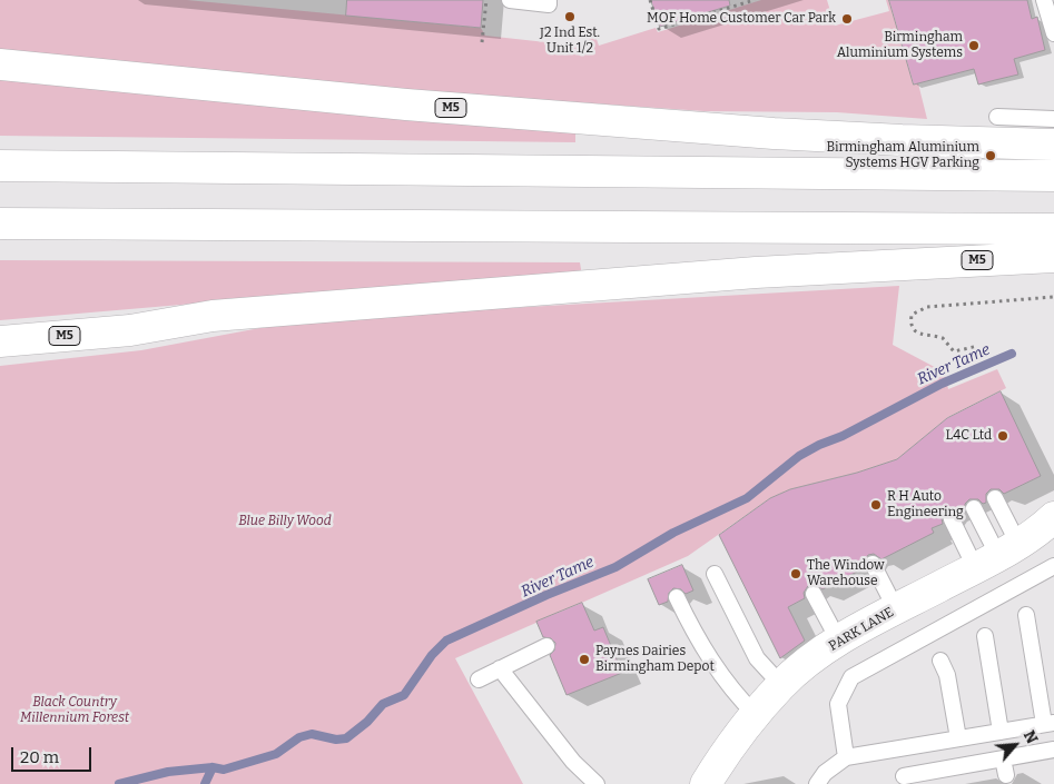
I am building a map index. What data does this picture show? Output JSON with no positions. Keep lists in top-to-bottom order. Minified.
{"streets":{"main road":["M5","PARK LANE"]},"water":["River Tame"],"parks":["Blue Billy Wood","Black Country Millennium Forest"],"places":["J2 Ind Est. Unit 1/2","MOF Home Customer Car Park","Birmingham Aluminium Systems","Birmingham Aluminium Systems HGV Parking","L4C Ltd","R H Auto Engineering","The Window Warehouse","Paynes Dairies Birmingham Depot"],"scale_bar":"20 m","north":"top right"}
